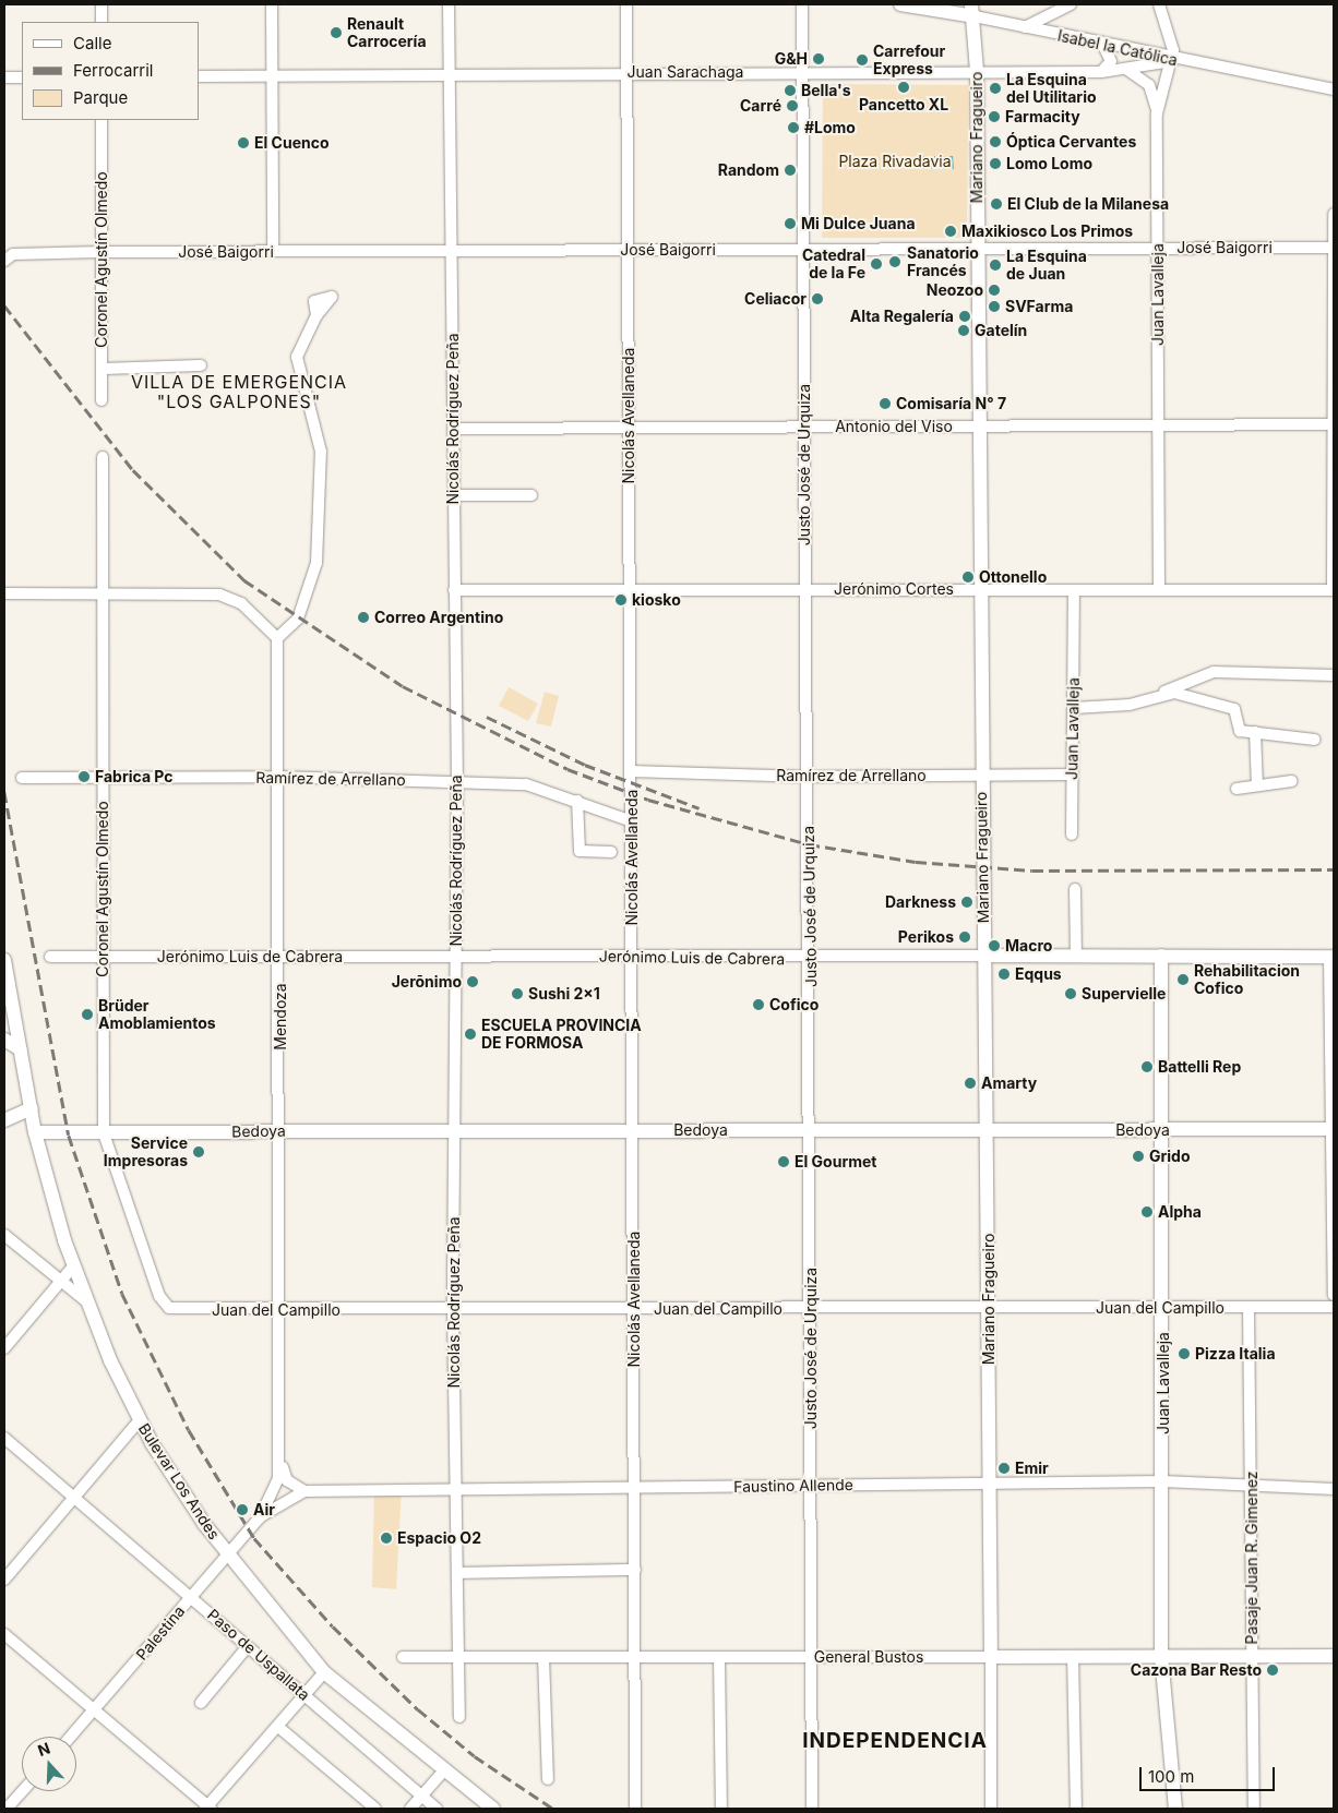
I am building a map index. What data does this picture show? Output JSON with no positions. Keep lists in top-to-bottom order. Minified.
{"streets":{"main road":["Isabel la Católica","Mariano Fragueiro","Juan Lavalleja","Jerónimo Luis de Cabrera","Bedoya","Bulevar Los Andes","General Bustos"],"street":["Juan Sarachaga","José Baigorri","Coronel Agustín Olmedo","Nicolás Avellaneda","Nicolás Rodríguez Peña","Antonio del Viso","Justo José de Urquiza","Jerónimo Cortes","Ramírez de Arrellano","Mendoza","Juan del Campillo","Faustino Allende","Pasaje Juan R. Gimenez","Palestina","Paso de Uspallata"]},"crossings":[["Isabel la Católica","Juan Sarachaga"],["Isabel la Católica","Mariano Fragueiro"],["Isabel la Católica","Juan Lavalleja"],["Juan Sarachaga","Mariano Fragueiro"],["Juan Sarachaga","Juan Lavalleja"],["Juan Sarachaga","Nicolás Avellaneda"],["Juan Sarachaga","Nicolás Rodríguez Peña"],["Juan Sarachaga","Justo José de Urquiza"],["Mariano Fragueiro","José Baigorri"],["Mariano Fragueiro","Antonio del Viso"],["Mariano Fragueiro","Jerónimo Cortes"],["Mariano Fragueiro","Ramírez de Arrellano"],["Mariano Fragueiro","Jerónimo Luis de Cabrera"],["Mariano Fragueiro","Bedoya"],["Mariano Fragueiro","Juan del Campillo"],["Mariano Fragueiro","Faustino Allende"],["Mariano Fragueiro","General Bustos"],["José Baigorri","Coronel Agustín Olmedo"],["José Baigorri","Juan Lavalleja"],["José Baigorri","Nicolás Avellaneda"],["José Baigorri","Nicolás Rodríguez Peña"],["José Baigorri","Justo José de Urquiza"],["Coronel Agustín Olmedo","Ramírez de Arrellano"],["Coronel Agustín Olmedo","Jerónimo Luis de Cabrera"],["Coronel Agustín Olmedo","Bedoya"],["Coronel Agustín Olmedo","Juan del Campillo"],["Juan Lavalleja","Antonio del Viso"],["Juan Lavalleja","Jerónimo Cortes"],["Juan Lavalleja","Ramírez de Arrellano"],["Juan Lavalleja","Jerónimo Luis de Cabrera"],["Juan Lavalleja","Bedoya"],["Juan Lavalleja","Juan del Campillo"],["Juan Lavalleja","Faustino Allende"],["Juan Lavalleja","General Bustos"],["Nicolás Avellaneda","Antonio del Viso"],["Nicolás Avellaneda","Jerónimo Cortes"],["Nicolás Avellaneda","Ramírez de Arrellano"],["Nicolás Avellaneda","Jerónimo Luis de Cabrera"],["Nicolás Avellaneda","Bedoya"],["Nicolás Avellaneda","Juan del Campillo"],["Nicolás Avellaneda","Faustino Allende"],["Nicolás Avellaneda","General Bustos"],["Nicolás Rodríguez Peña","Antonio del Viso"],["Nicolás Rodríguez Peña","Jerónimo Cortes"],["Nicolás Rodríguez Peña","Ramírez de Arrellano"],["Nicolás Rodríguez Peña","Jerónimo Luis de Cabrera"],["Nicolás Rodríguez Peña","Bedoya"],["Nicolás Rodríguez Peña","Juan del Campillo"],["Nicolás Rodríguez Peña","Faustino Allende"],["Nicolás Rodríguez Peña","General Bustos"],["Antonio del Viso","Justo José de Urquiza"],["Justo José de Urquiza","Jerónimo Cortes"],["Justo José de Urquiza","Ramírez de Arrellano"],["Justo José de Urquiza","Jerónimo Luis de Cabrera"],["Justo José de Urquiza","Bedoya"],["Justo José de Urquiza","Juan del Campillo"],["Justo José de Urquiza","Faustino Allende"],["Justo José de Urquiza","General Bustos"],["Ramírez de Arrellano","Mendoza"],["Jerónimo Luis de Cabrera","Mendoza"],["Mendoza","Bedoya"],["Mendoza","Juan del Campillo"],["Mendoza","Faustino Allende"],["Mendoza","Palestina"],["Bedoya","Bulevar Los Andes"],["Juan del Campillo","Pasaje Juan R. Gimenez"],["Bulevar Los Andes","Palestina"],["Faustino Allende","Pasaje Juan R. Gimenez"],["Pasaje Juan R. Gimenez","General Bustos"],["Palestina","Paso de Uspallata"]],"districts":["VILLA DE EMERGENCIA \"LOS GALPONES\"","INDEPENDENCIA"],"parks":["Plaza Rivadavia"],"places":["Renault Carrocería","G&H","Carrefour Express","Pancetto XL","La Esquina del Utilitario","Bella's","Carré","Farmacity","#Lomo","Óptica Cervantes","El Cuenco","Lomo Lomo","Random","El Club de la Milanesa","Mi Dulce Juana","Maxikiosco Los Primos","Sanatorio Francés","Catedral de la Fe","La Esquina de Juan","Neozoo","Celiacor","SVFarma","Alta Regalería","Gatelín","Comisaría N° 7","Ottonello","kiosko","Correo Argentino","Fabrica Pc","Darkness","Perikos","Macro","Eqqus","Rehabilitacion Cofico","Jerōnimo","Sushi 2x1","Supervielle","Cofico","Brüder Amoblamientos","ESCUELA PROVINCIA DE FORMOSA","Battelli Rep","Amarty","Service Impresoras","Grido","El Gourmet","Alpha","Pizza Italia","Emir","Air","Espacio O2","Cazona Bar Resto"],"legend":["Calle","Ferrocarril","Parque"],"scale_bar":"100 m","north":"top"}
